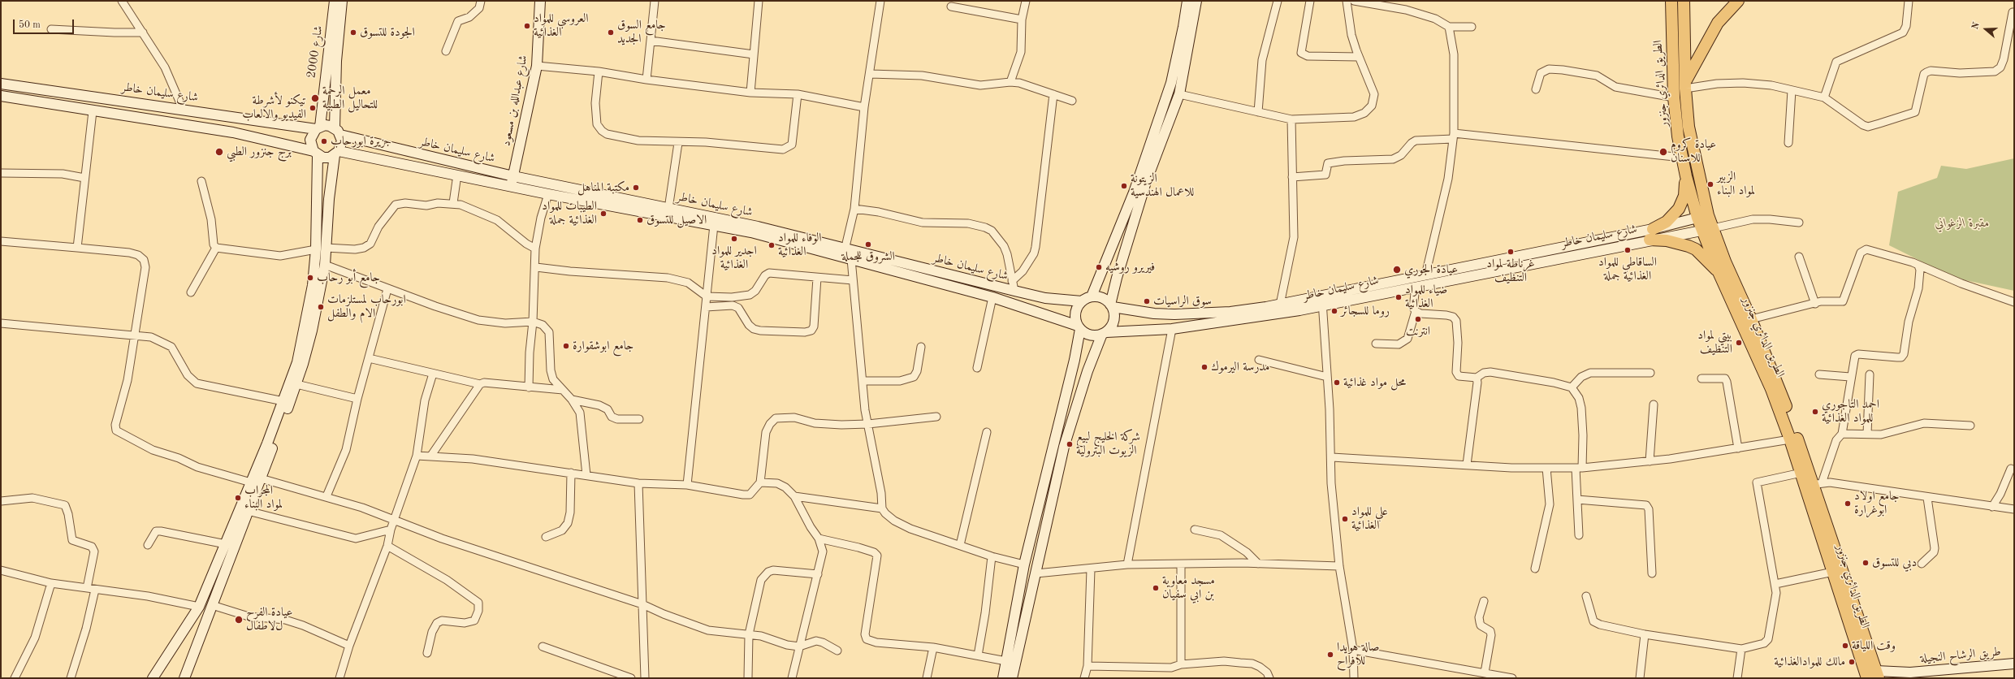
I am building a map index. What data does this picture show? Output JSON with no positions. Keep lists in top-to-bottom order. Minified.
{"streets":{"main road":["شارع 2000","الطريق الدائري جنزور","شارع سليمان خاطر","شارع عبدالله بن مسعود","طريق الرشاح النجيلة"]},"crossings":[["شارع 2000","شارع سليمان خاطر"],["الطريق الدائري جنزور","شارع سليمان خاطر"],["الطريق الدائري جنزور","طريق الرشاح النجيلة"],["شارع سليمان خاطر","شارع عبدالله بن مسعود"]],"parks":["مقبرة الزغواني"],"places":["العروسي للمواد الغذائية","الجودة للتسوق","جامع السوق الجديد","معمل الرحمة للتحاليل الطبية","تيكنو لأشرطة الفيديو والالعاب","جزيرة ابورحاب","برج جنزور الطبي","عيادة كروم للاسنان","الزبير لمواد البناء","الزيتونة للاعمال الهندسية","مكتبة المناهل","الطيبات للمواد الغذائية جملة","الاصيل للتسوق","اجدير للمواد الغذائية","الشروق للجملة","الوفاء للمواد الغذائية","الساقاطي للمواد الغذائية جملة","غرناطة لمواد التنظيف","فيريرو روشيه","عيادة الجوري","جامع أبو رحاب","ضياء للمواد الغذائية","سوق الراسيات","ابورحاب لمستلزمات الام والطفل","روما للسجائر","انترنت","بيتي لمواد التنظيف","جامع ابوشقوارة","مدرسة اليرموك","محل مواد غذائية","احمد التاجوري للمواد الغذائية","شركة الخليج لبيع الزيوت البترولية","المجراب لمواد البناء","جامع اولاد ابوغرارة","علي للمواد الغذائية","دبي للتسوق","مسجد معاوية بن ابي سفيان","عيادة الفرح لﻻطفال","وقت اللياقة","صالة هويدا للافراح","مالك للموادالغذائية"],"scale_bar":"50 m","north":"left"}
